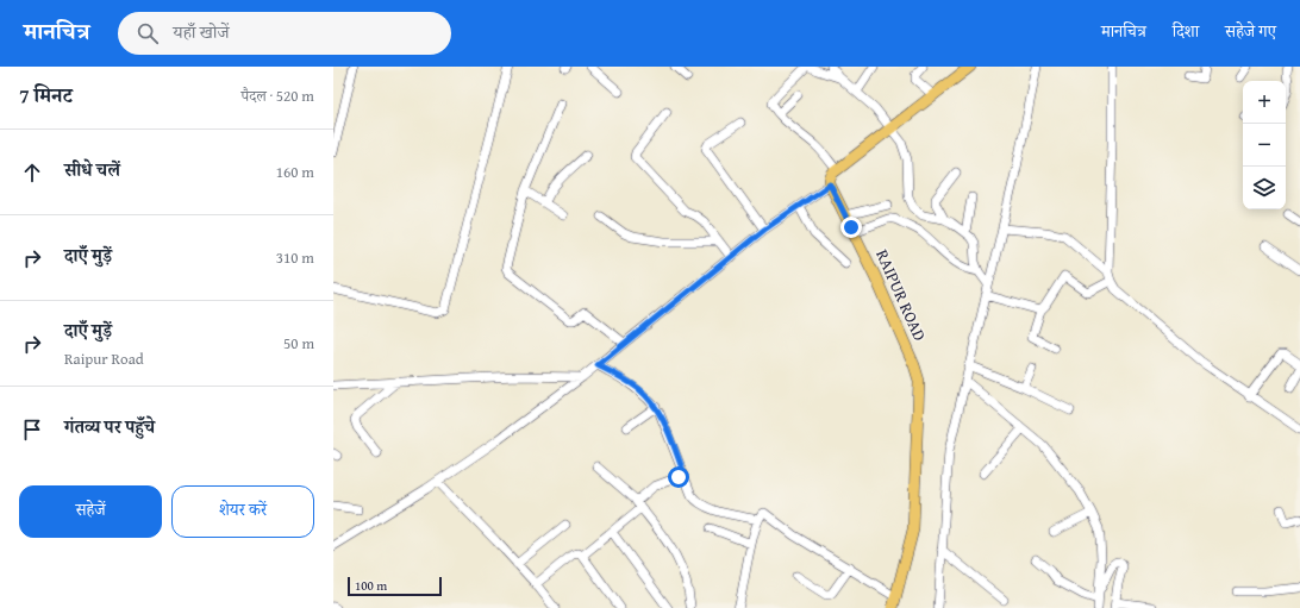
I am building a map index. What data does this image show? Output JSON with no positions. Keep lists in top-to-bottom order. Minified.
{"streets":{"main road":["RAIPUR ROAD"]},"scale_bar":"100 m","page":{"header":"मानचित्र","search":"यहाँ खोजें","nav":["मानचित्र","दिशा","सहेजे गए"],"heading":["7 मिनट","पैदल · 520 m"],"map_buttons":["+","−"],"list":[["सीधे चलें","160 m"],["दाएँ मुड़ें","310 m"],["दाएँ मुड़ें","Raipur Road","50 m"],"गंतव्य पर पहुँचे"],"buttons":["सहेजें","शेयर करें"],"scale":"100 m"}}
